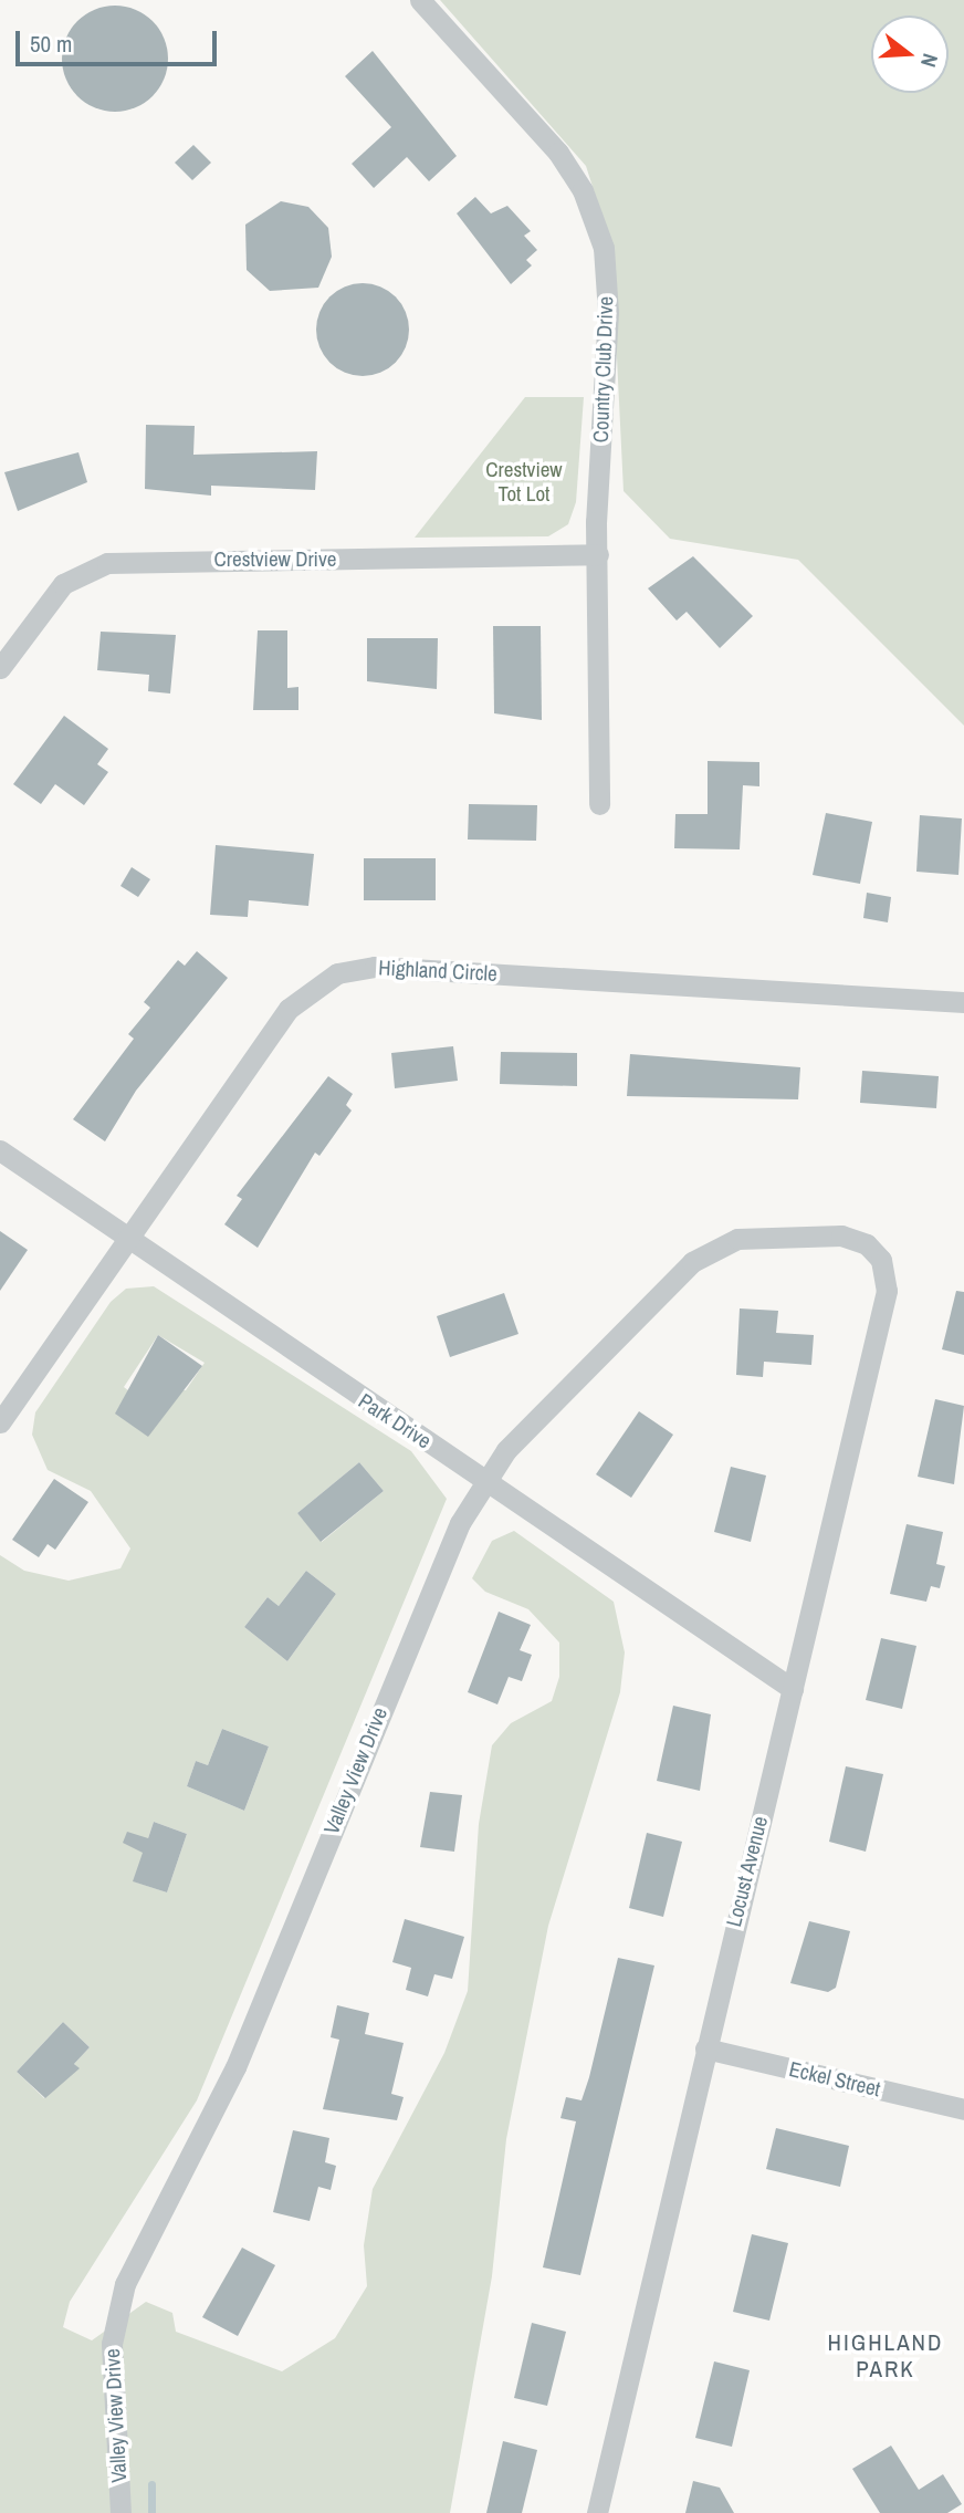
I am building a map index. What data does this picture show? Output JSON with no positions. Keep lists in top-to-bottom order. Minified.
{"streets":{"street":["Country Club Drive","Crestview Drive","Highland Circle","Park Drive","Valley View Drive","Locust Avenue","Eckel Street"]},"crossings":[["Country Club Drive","Crestview Drive"],["Highland Circle","Park Drive"],["Park Drive","Valley View Drive"],["Park Drive","Locust Avenue"],["Valley View Drive","Locust Avenue"],["Locust Avenue","Eckel Street"]],"districts":["HIGHLAND PARK"],"parks":["Crestview Tot Lot"],"scale_bar":"50 m","north":"right"}
